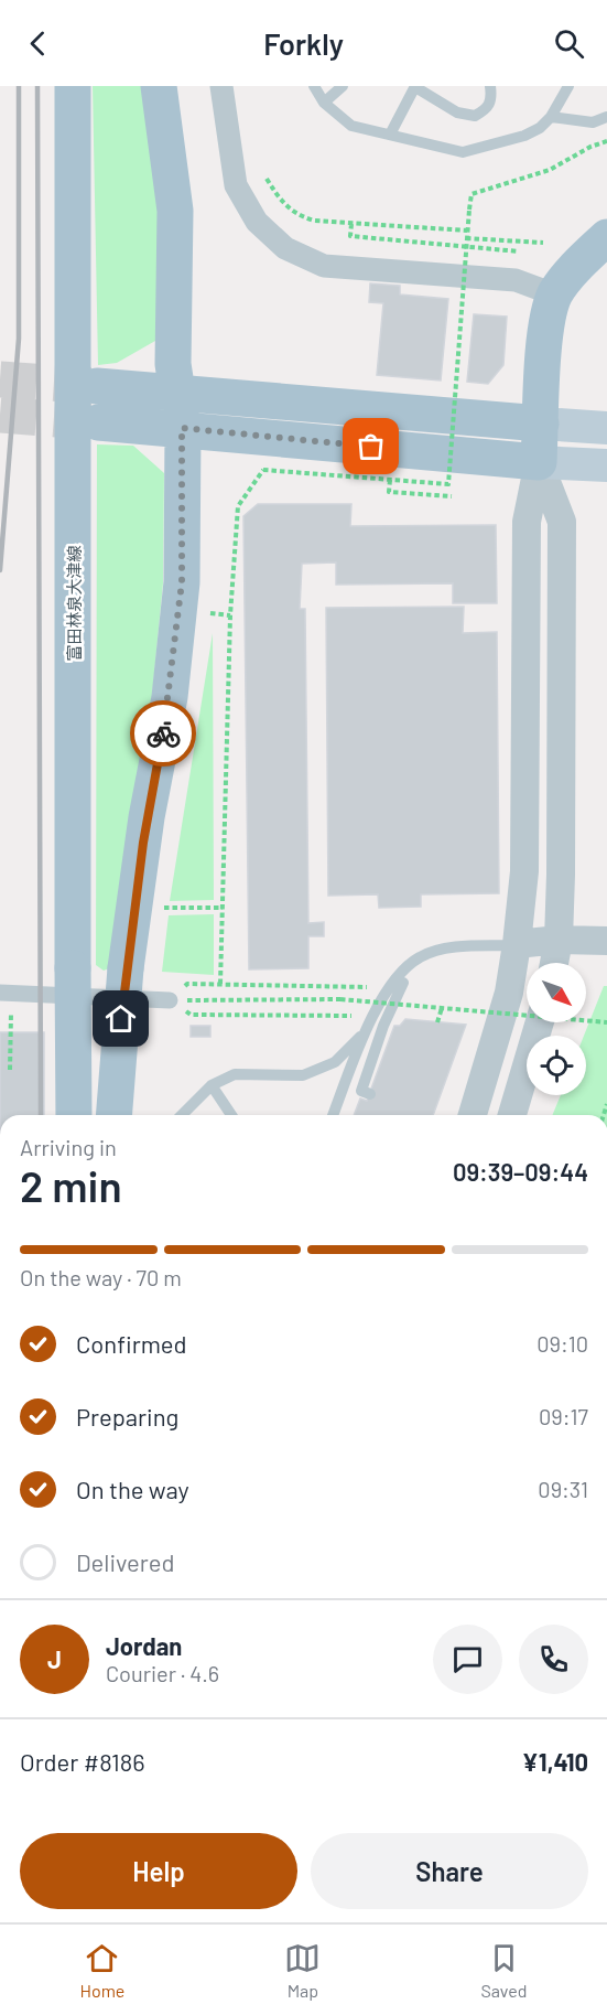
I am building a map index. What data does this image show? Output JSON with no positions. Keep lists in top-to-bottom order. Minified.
{"streets":{"main road":["富田林泉大津線"]},"north":"bottom right","page":{"header":"Forkly","heading":["2 min","Arriving in","09:39–09:44"],"panel":["Jordan","Courier · 4.6","Order #8186","¥1,410"],"bar":"On the way · 70 m","list":[["Confirmed","09:10"],["Preparing","09:17"],["On the way","09:31"],"Delivered"],"round":"J","buttons":["Help","Share"],"tabs":["Home","Map","Saved"]}}
